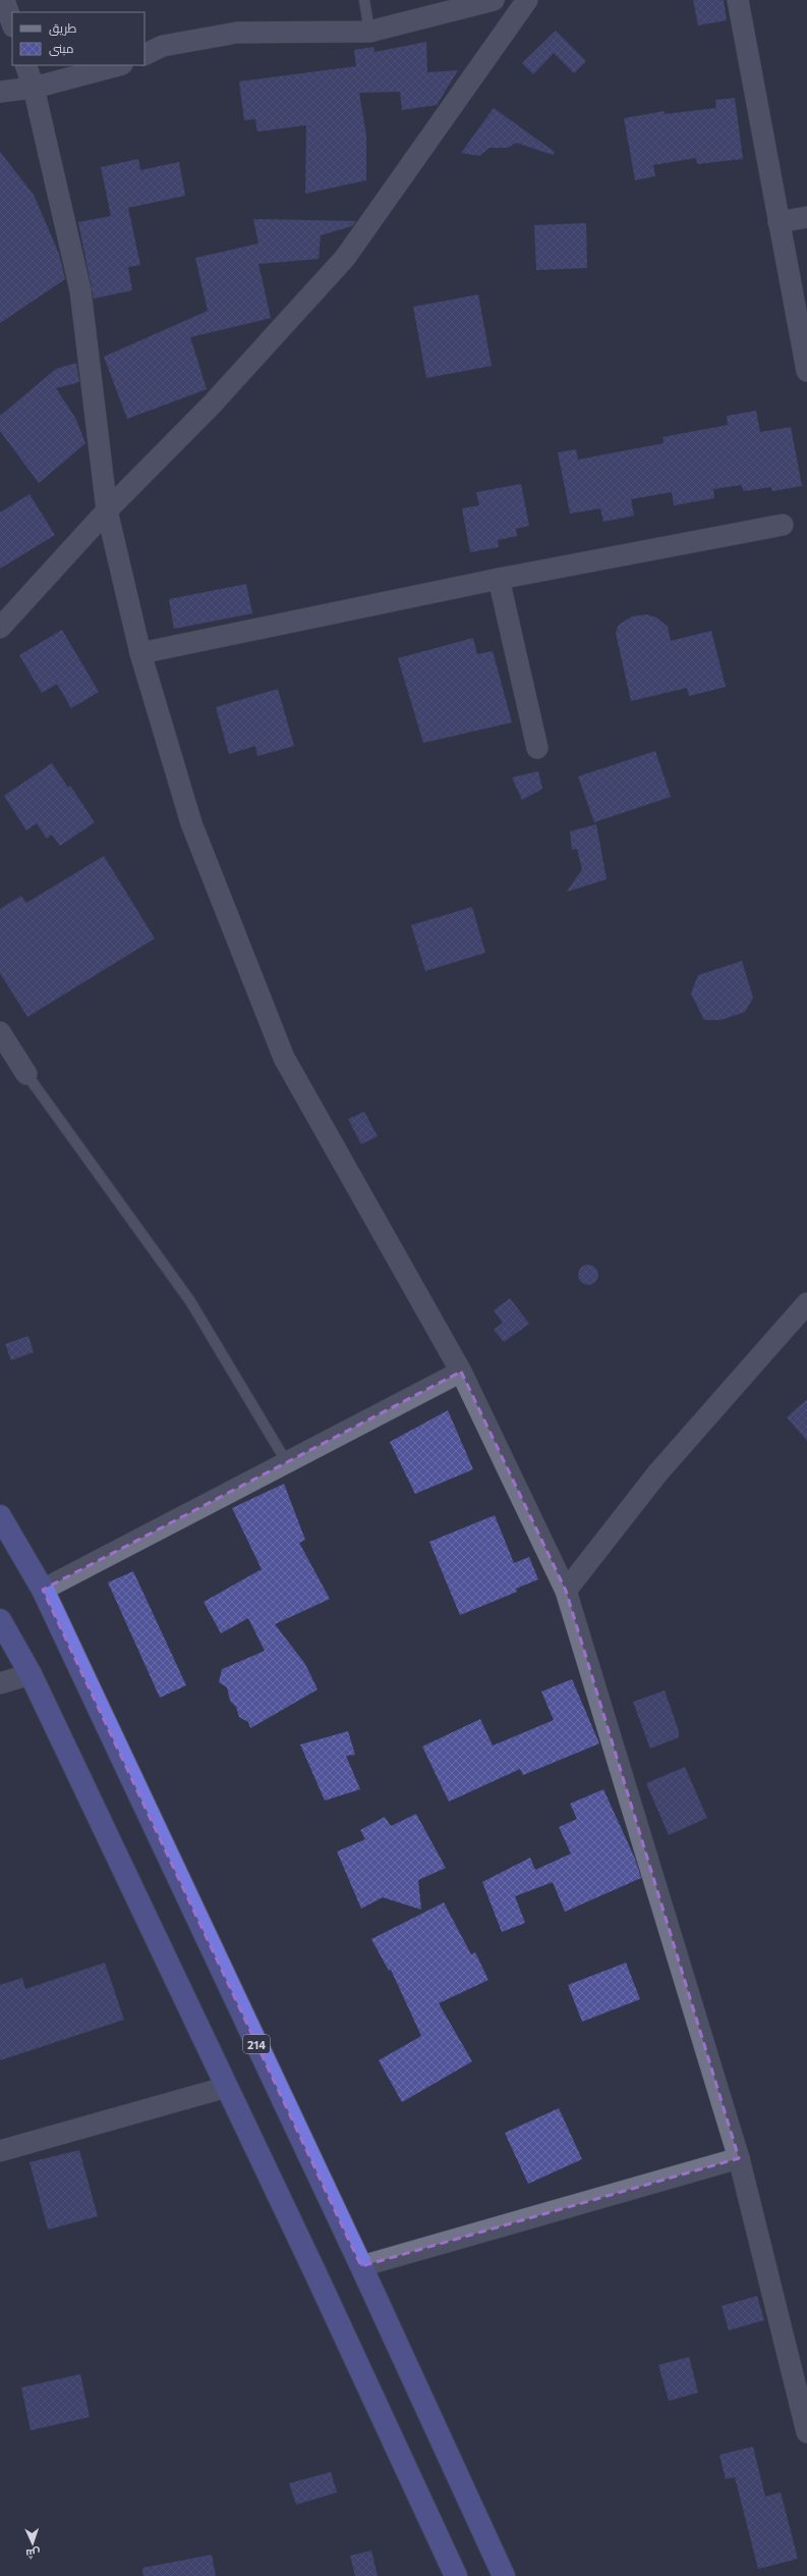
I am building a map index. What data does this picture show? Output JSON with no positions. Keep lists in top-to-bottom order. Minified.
{"streets":{"highway":["214"]},"legend":["طريق","مبنى"],"north":"bottom"}
